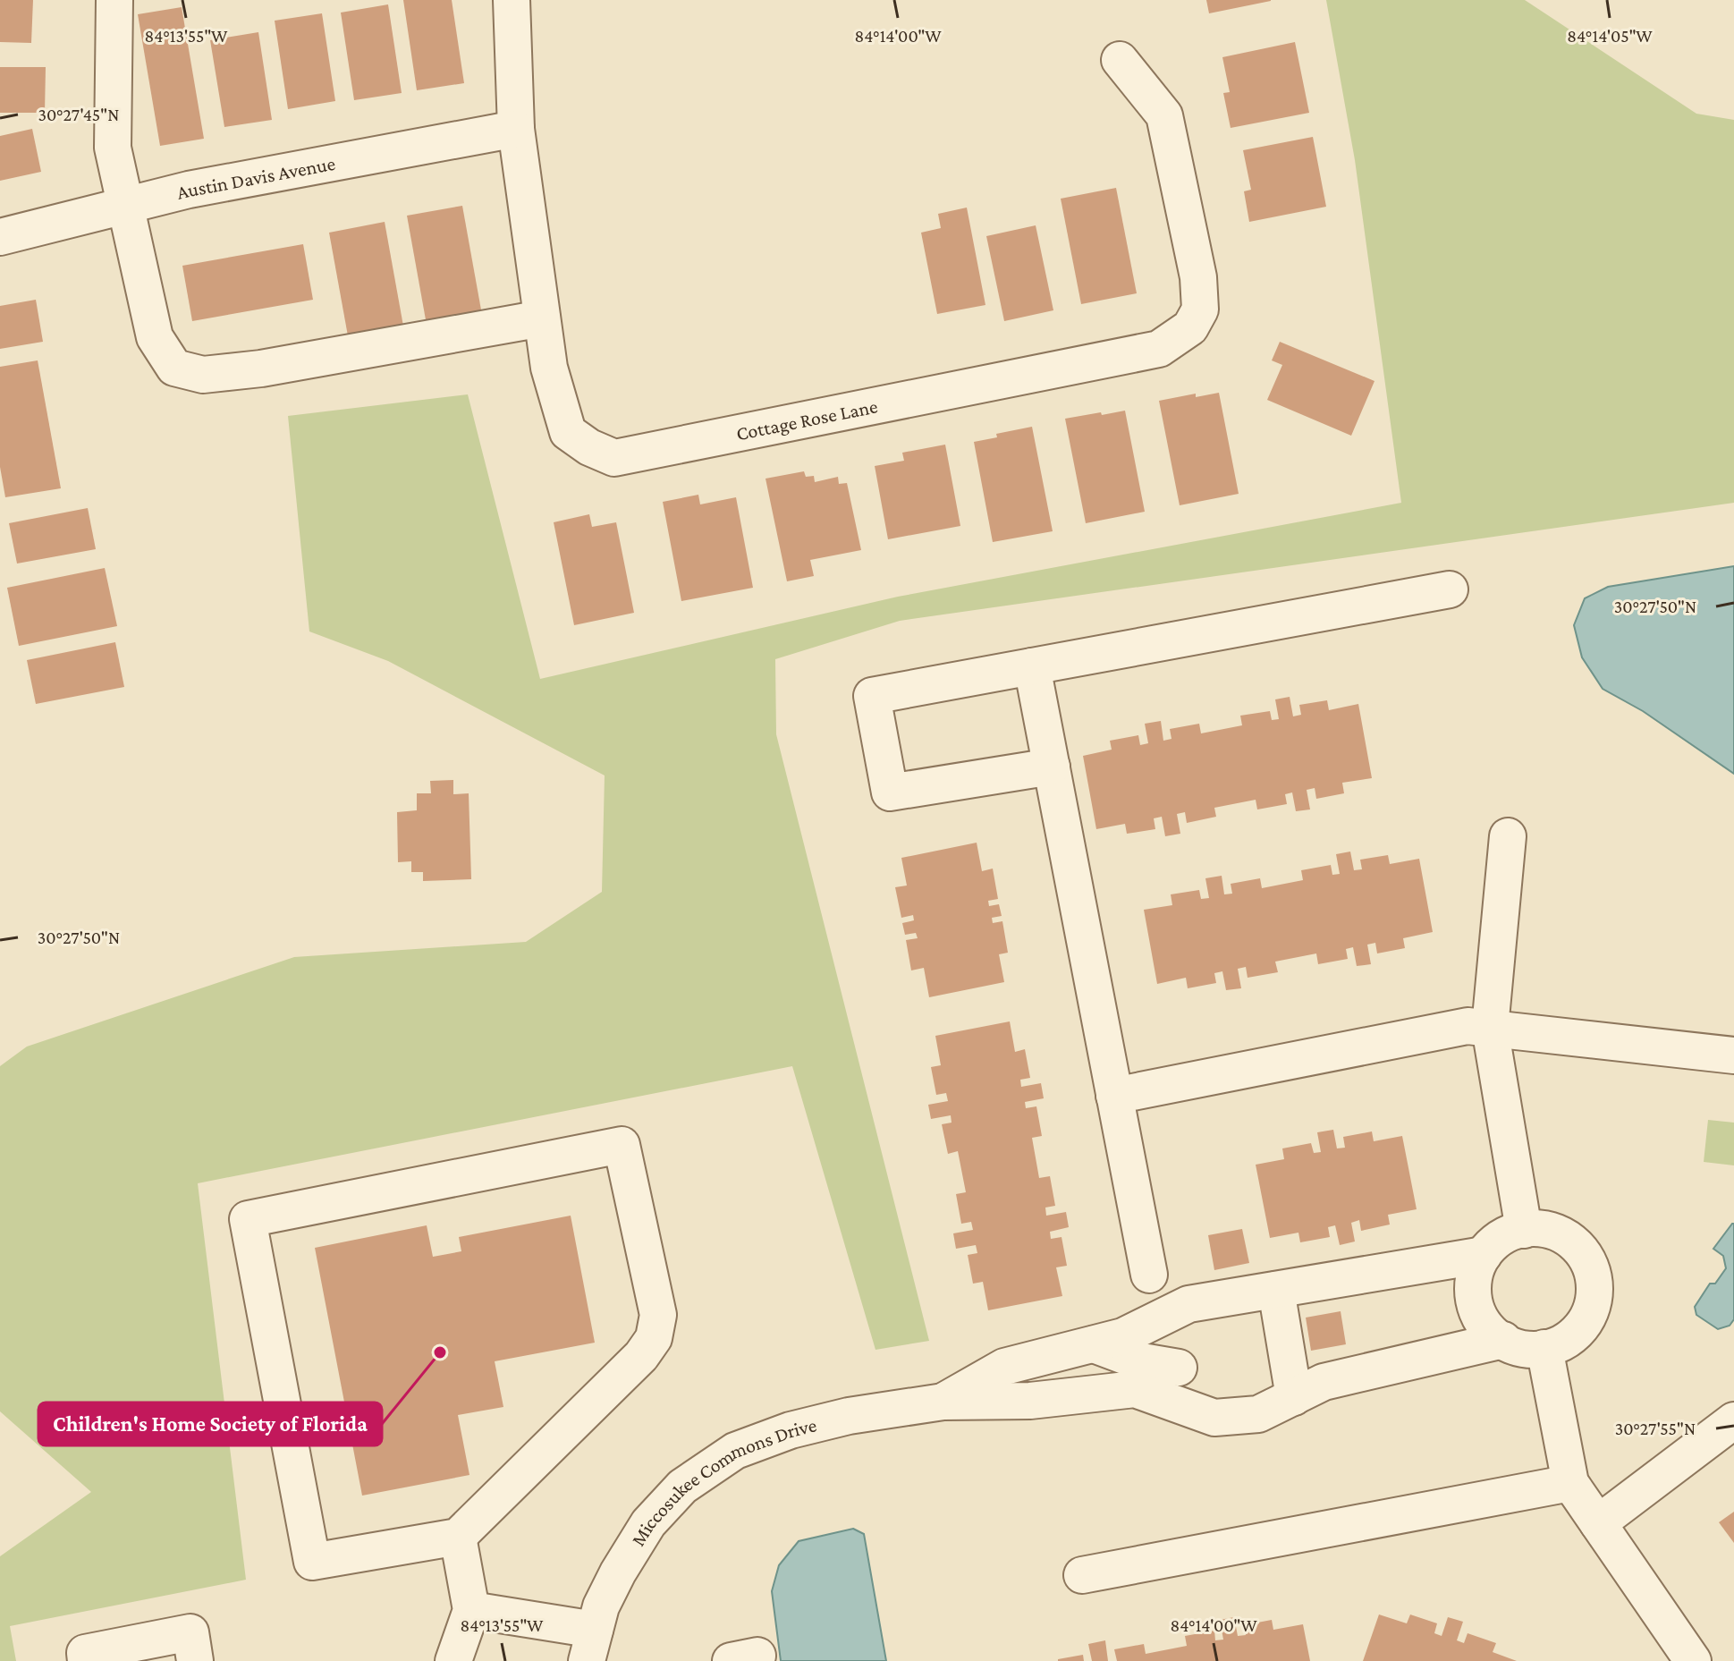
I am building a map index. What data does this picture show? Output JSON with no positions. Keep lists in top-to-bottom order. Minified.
{"streets":{"street":["Austin Davis Avenue","Cottage Rose Lane","Miccosukee Commons Drive"]},"crossings":[["Austin Davis Avenue","Cottage Rose Lane"]],"places":["Children's Home Society of Florida"],"coordinates":["84°13'55\"W","84°14'00\"W","84°14'05\"W","30°27'45\"N","30°27'50\"N","30°27'55\"N"]}
